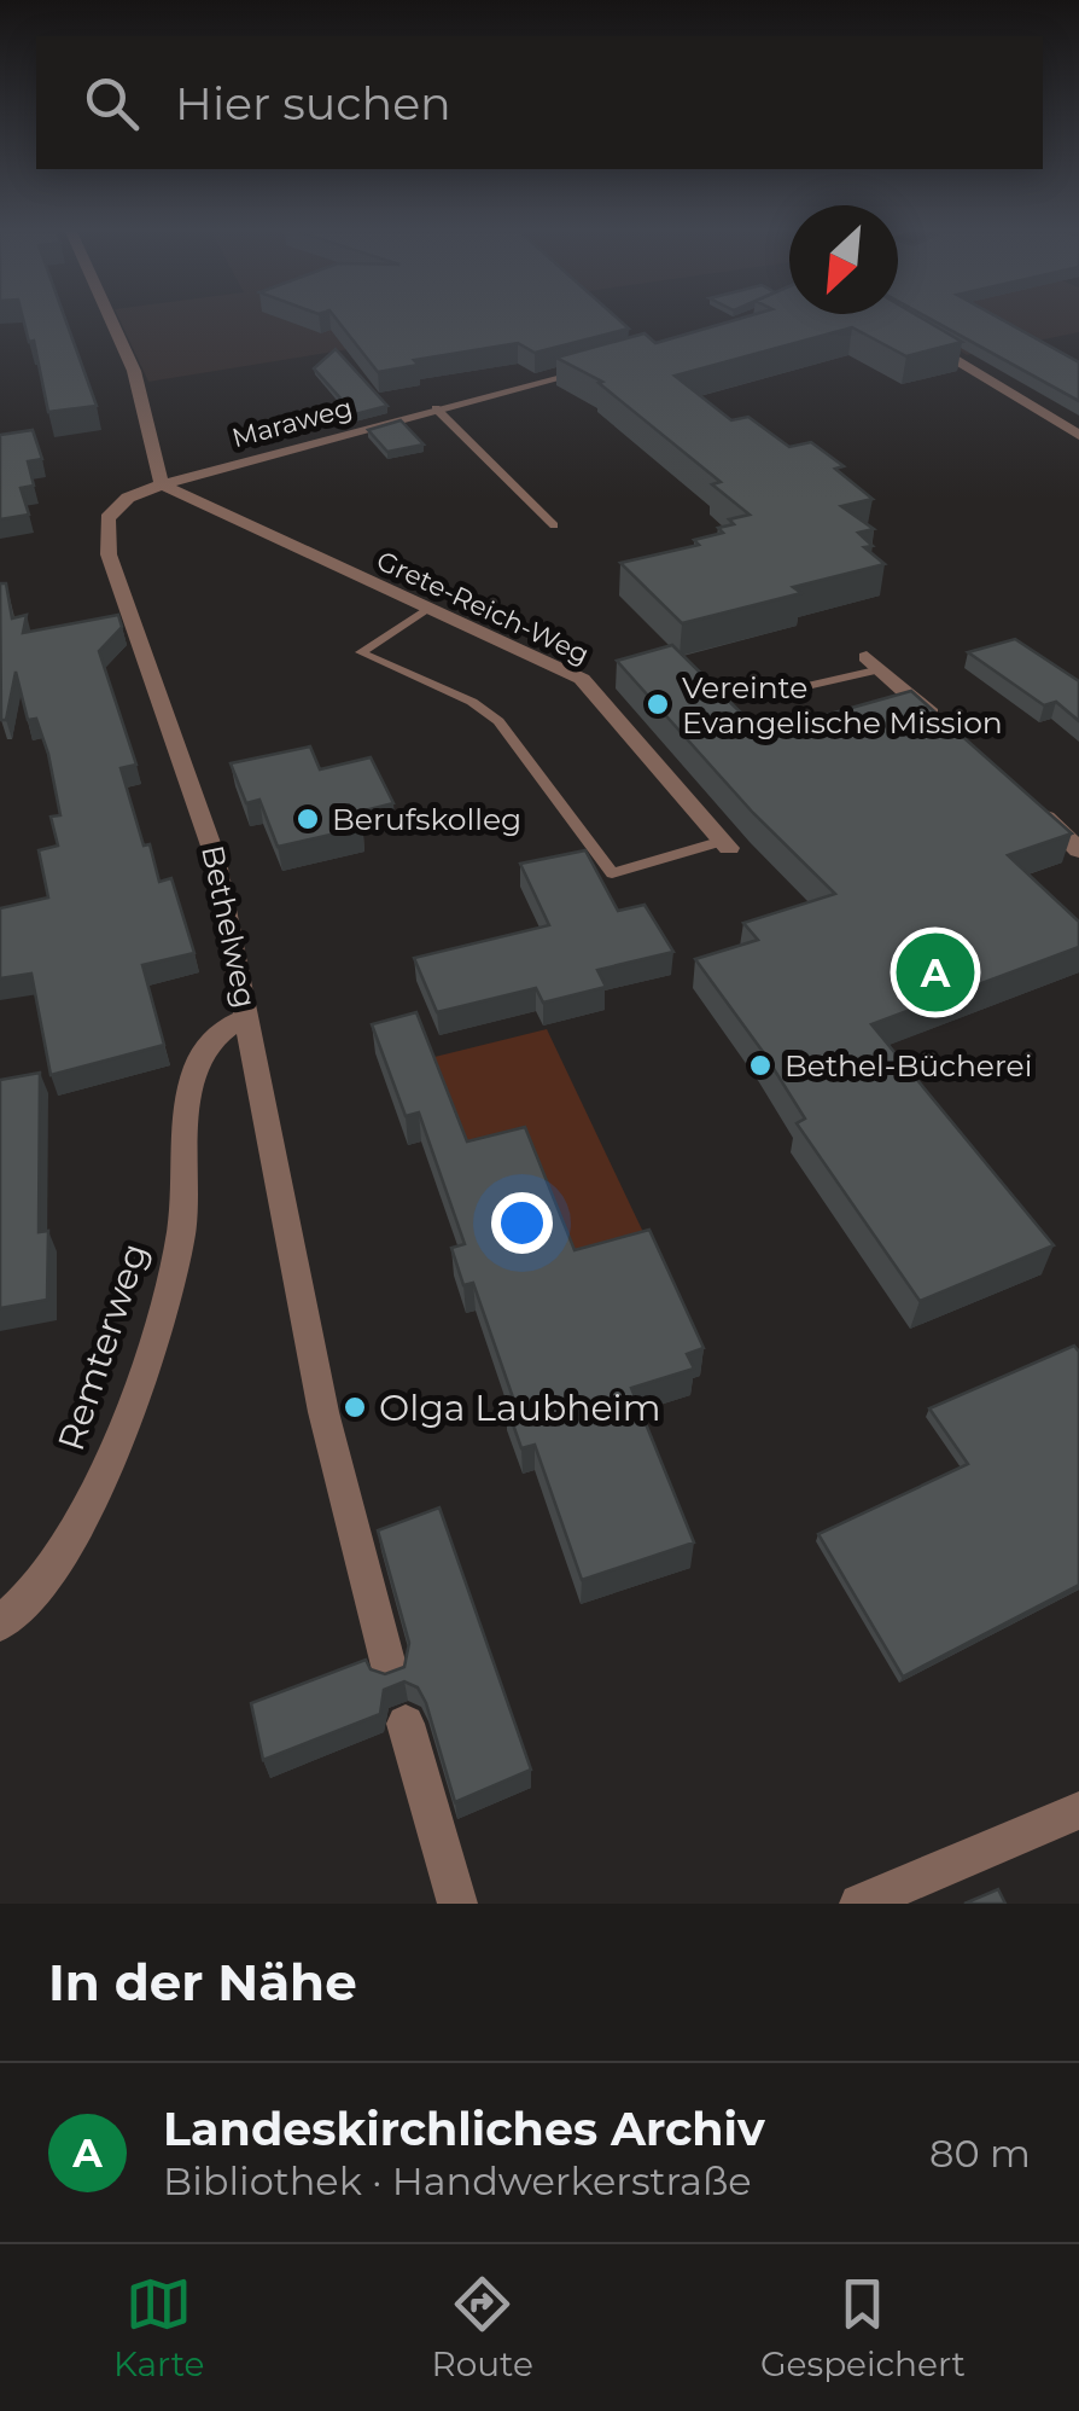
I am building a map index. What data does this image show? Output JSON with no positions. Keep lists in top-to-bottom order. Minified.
{"streets":{"street":["Maraweg","Grete-Reich-Weg","Bethelweg","Remterweg"]},"crossings":[["Maraweg","Grete-Reich-Weg"],["Maraweg","Bethelweg"],["Grete-Reich-Weg","Bethelweg"],["Bethelweg","Remterweg"]],"places":["Vereinte Evangelische Mission","Berufskolleg","Bethel-Bücherei","Olga Laubheim"],"north":"bottom left","page":{"search":"Hier suchen","pins":"A","heading":"In der Nähe","list":[{"mark":"A","name":"Landeskirchliches Archiv","note":"Bibliothek · Handwerkerstraße","value":"80 m"}],"nav":["Karte","Route","Gespeichert"]}}
